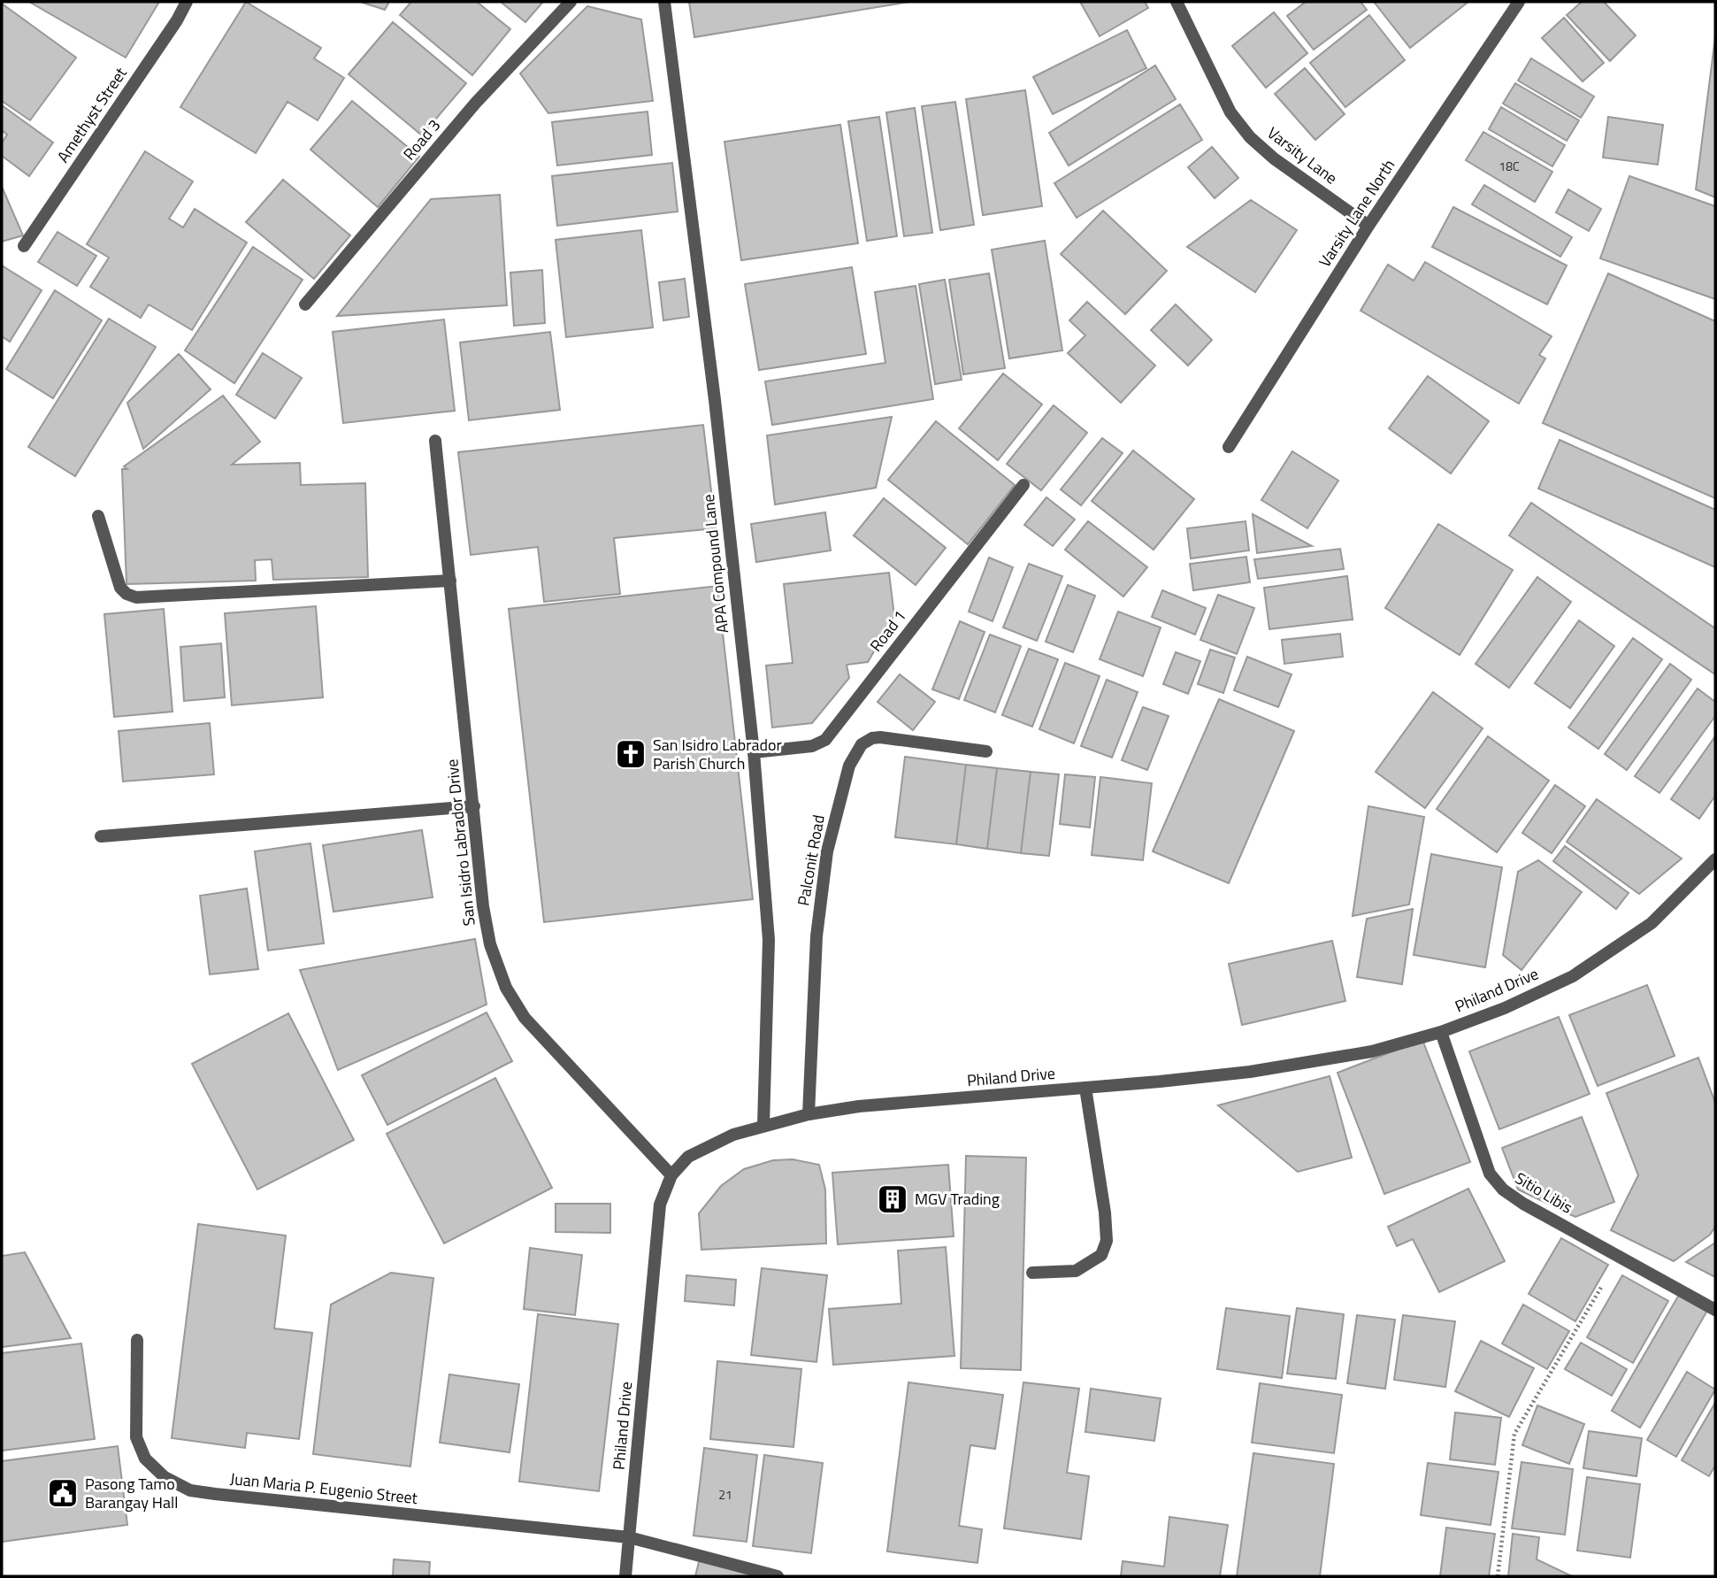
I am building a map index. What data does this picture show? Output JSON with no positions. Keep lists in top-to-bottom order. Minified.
{"streets":{"street":["Amethyst Street","Road 3","Varsity Lane","Varsity Lane North","APA Compound Lane","Road 1","San Isidro Labrador Drive","Palconit Road","Philand Drive","Sitio Libis","Juan Maria P. Eugenio Street"]},"crossings":[["Varsity Lane","Varsity Lane North"],["APA Compound Lane","Road 1"],["APA Compound Lane","Philand Drive"],["San Isidro Labrador Drive","Philand Drive"],["Palconit Road","Philand Drive"],["Philand Drive","Sitio Libis"],["Philand Drive","Juan Maria P. Eugenio Street"]],"places":{"church":["San Isidro Labrador Parish Church"],"building":["MGV Trading"],"public building":["Pasong Tamo Barangay Hall"]},"house_numbers":["18C","21"]}
